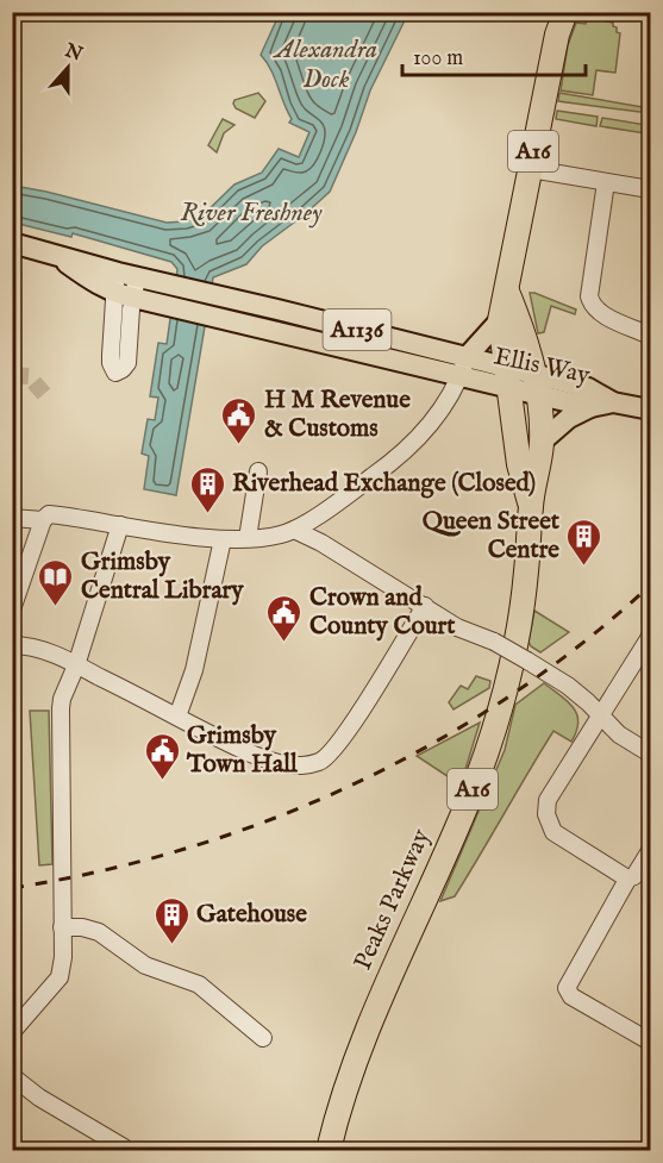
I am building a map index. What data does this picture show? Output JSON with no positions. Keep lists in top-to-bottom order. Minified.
{"streets":{"highway":["A16","Peaks Parkway"],"main road":["A1136","Ellis Way"]},"crossings":[["A16","Ellis Way"],["A16","Peaks Parkway"],["A1136","Ellis Way"],["Ellis Way","Peaks Parkway"]],"water":["Alexandra Dock","River Freshney"],"places":{"public building":["H M Revenue & Customs","Crown and County Court","Grimsby Town Hall"],"building":["Riverhead Exchange (Closed)","Queen Street Centre","Gatehouse"],"library":["Grimsby Central Library"]},"scale_bar":"100 m","north":"top"}
